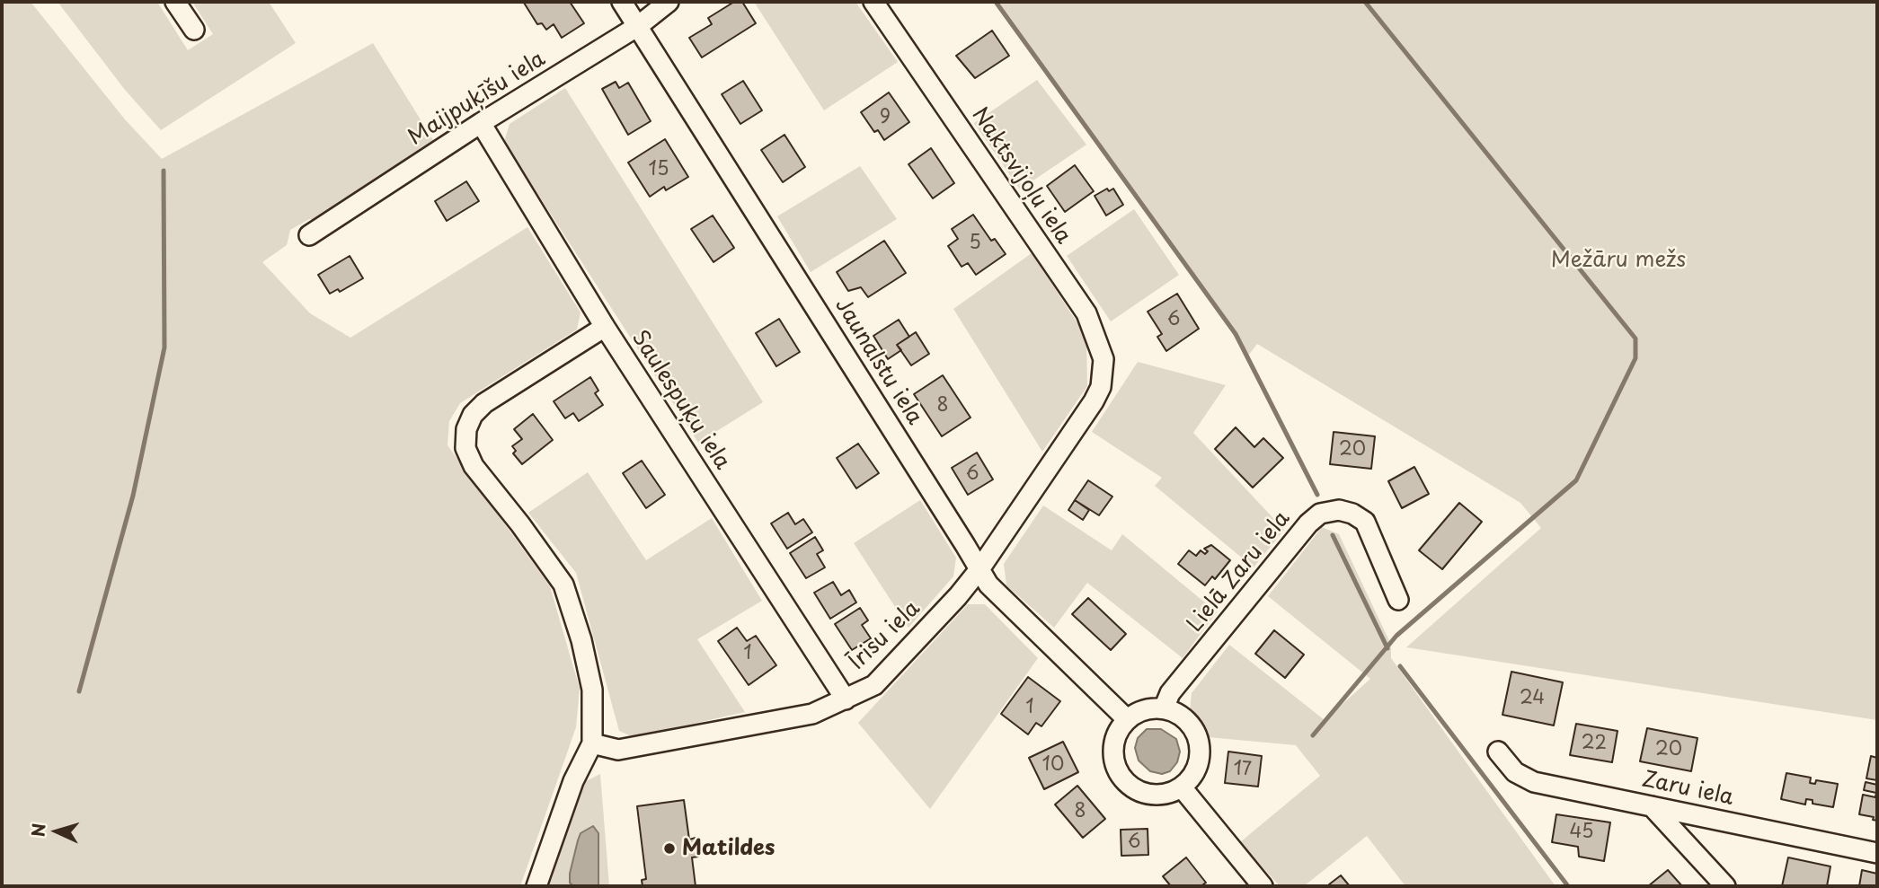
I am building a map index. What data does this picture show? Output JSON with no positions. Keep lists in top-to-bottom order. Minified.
{"streets":{"street":["Maijpuķīšu iela","Naktsvijoļu iela","Jaunalstu iela","Saulespuķu iela","Lielā Zaru iela","Īrisu iela","Zaru iela"]},"crossings":[["Maijpuķīšu iela","Jaunalstu iela"],["Maijpuķīšu iela","Saulespuķu iela"],["Naktsvijoļu iela","Īrisu iela"],["Jaunalstu iela","Lielā Zaru iela"],["Jaunalstu iela","Īrisu iela"],["Saulespuķu iela","Īrisu iela"]],"parks":["Mežāru mežs"],"places":["Matildes"],"house_numbers":["9","15","5","6","8","20","6","1","24","1","22","20","10","17","8","45","6"],"north":"left"}
